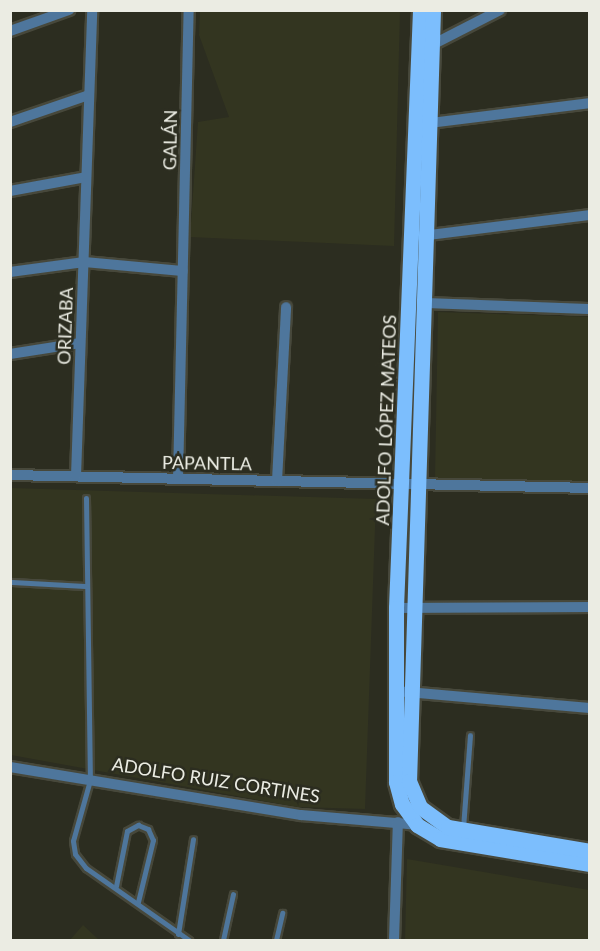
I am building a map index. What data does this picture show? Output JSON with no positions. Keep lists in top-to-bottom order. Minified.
{"streets":{"main road":["ADOLFO LÓPEZ MATEOS","ADOLFO RUIZ CORTINES"],"street":["GALÁN","ORIZABA","PAPANTLA"]},"crossings":[["GALÁN","PAPANTLA"],["ORIZABA","PAPANTLA"],["ADOLFO LÓPEZ MATEOS","PAPANTLA"],["ADOLFO LÓPEZ MATEOS","ADOLFO RUIZ CORTINES"]]}
